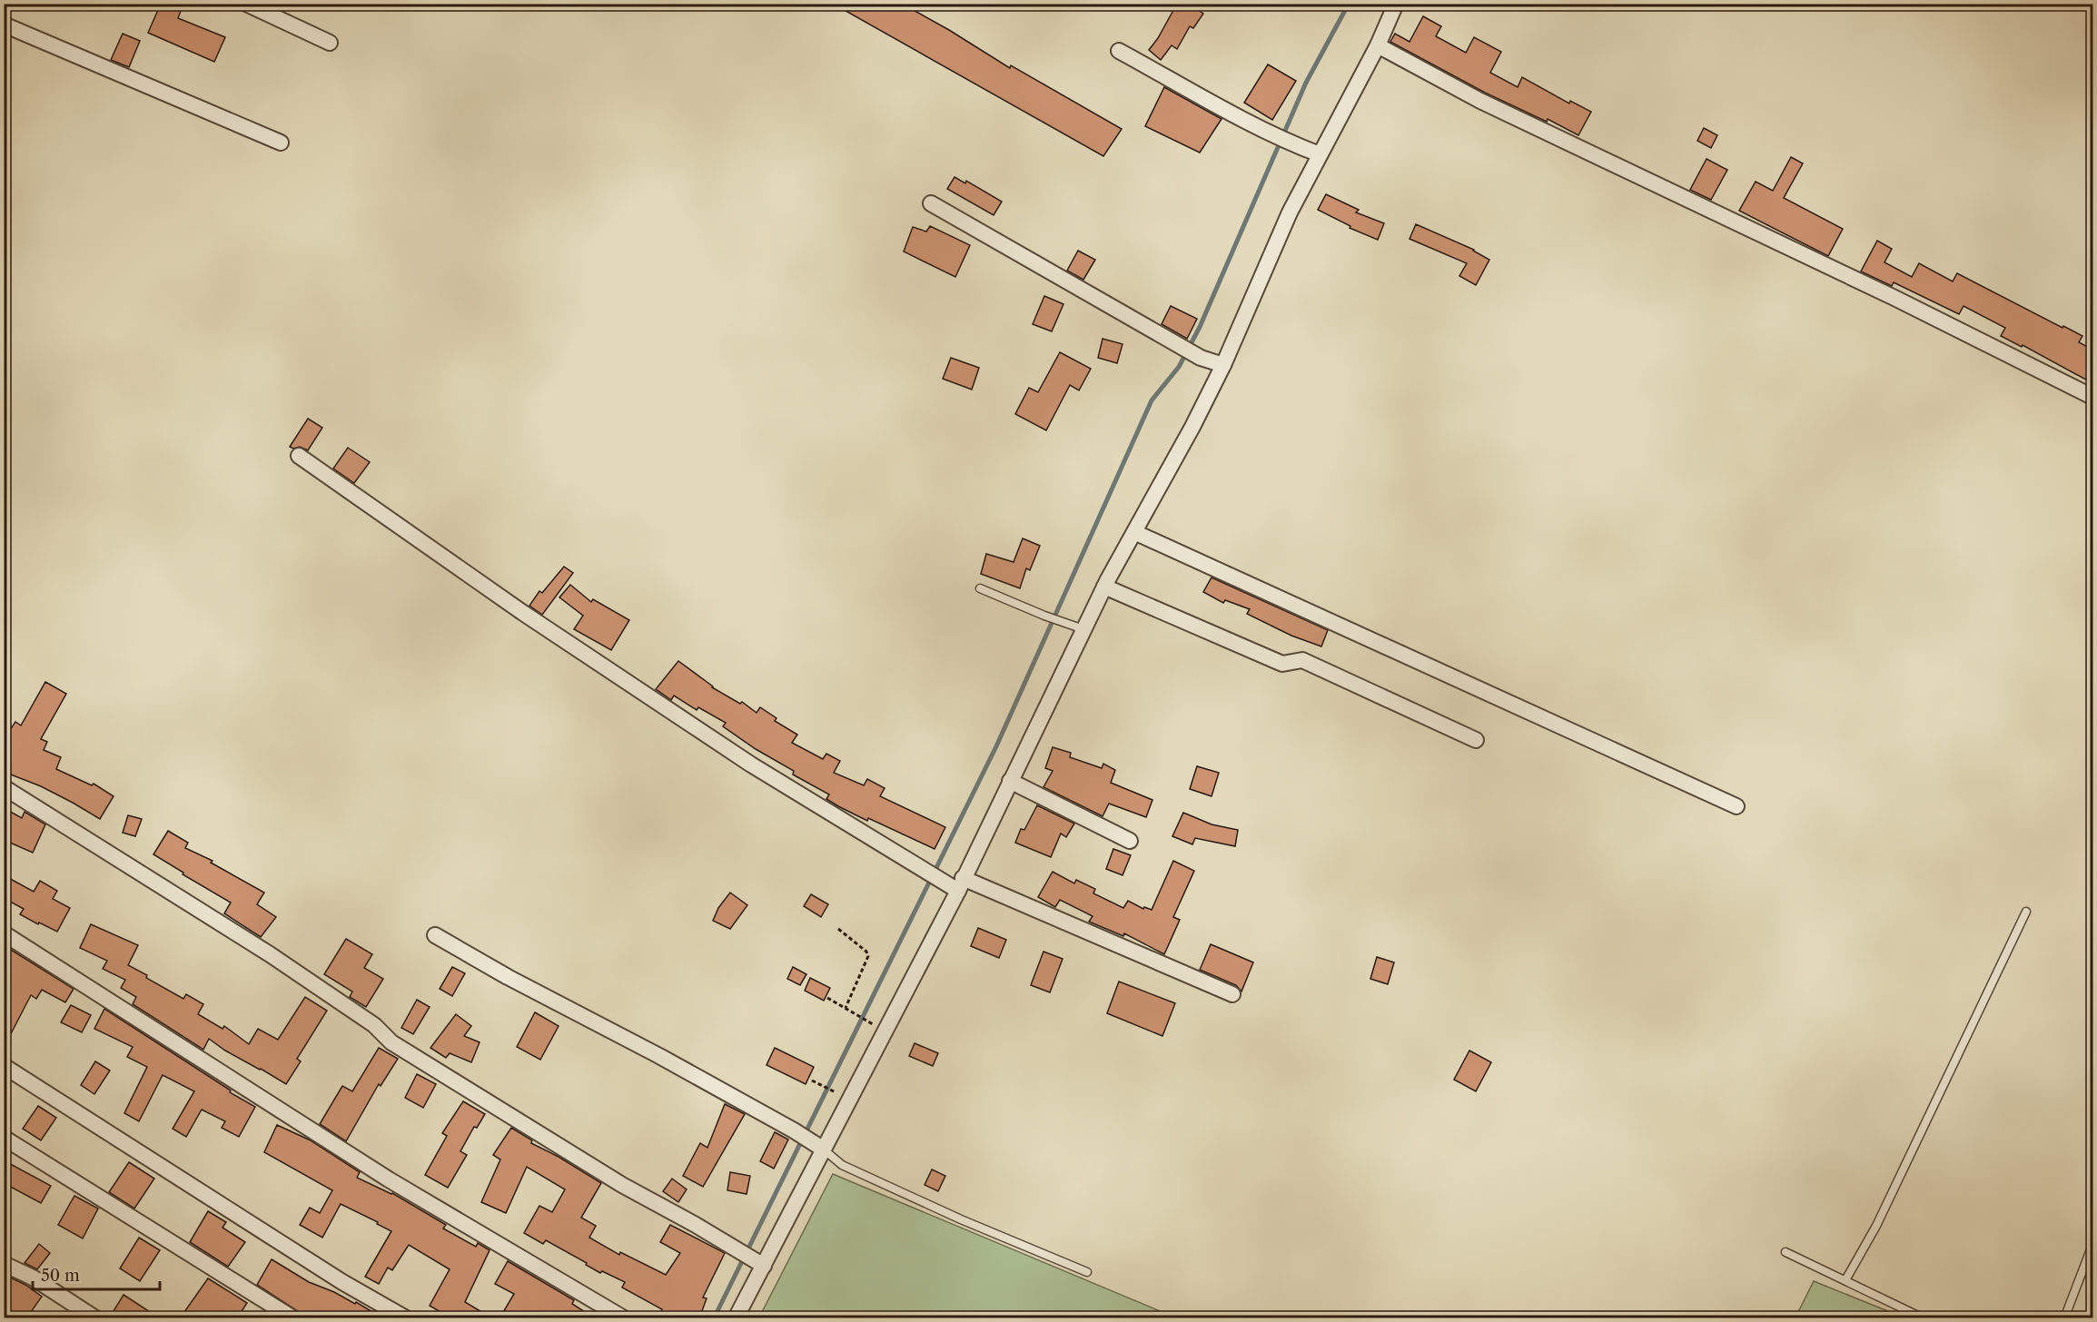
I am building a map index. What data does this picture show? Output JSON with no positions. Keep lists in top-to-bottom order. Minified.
{"scale_bar":"50 m"}
